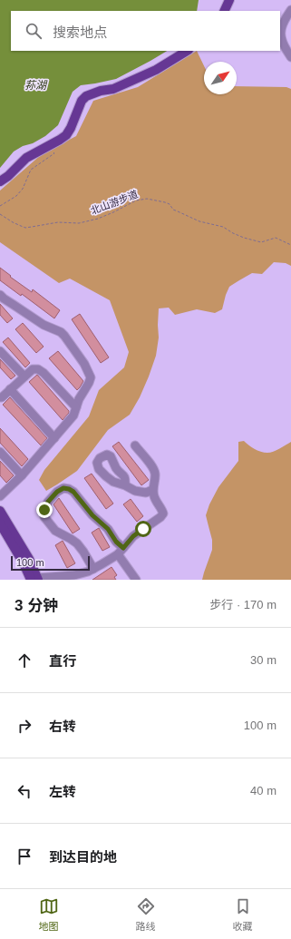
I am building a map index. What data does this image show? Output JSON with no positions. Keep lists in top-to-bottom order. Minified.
{"streets":{"path":["北山游步道"]},"water":["荪湖"],"scale_bar":"100 m","north":"top right","page":{"search":"搜索地点","scale":"100 m","heading":["3 分钟","步行 · 170 m"],"list":[["直行","30 m"],["右转","100 m"],["左转","40 m"],"到达目的地"],"nav":["地图","路线","收藏"]}}
